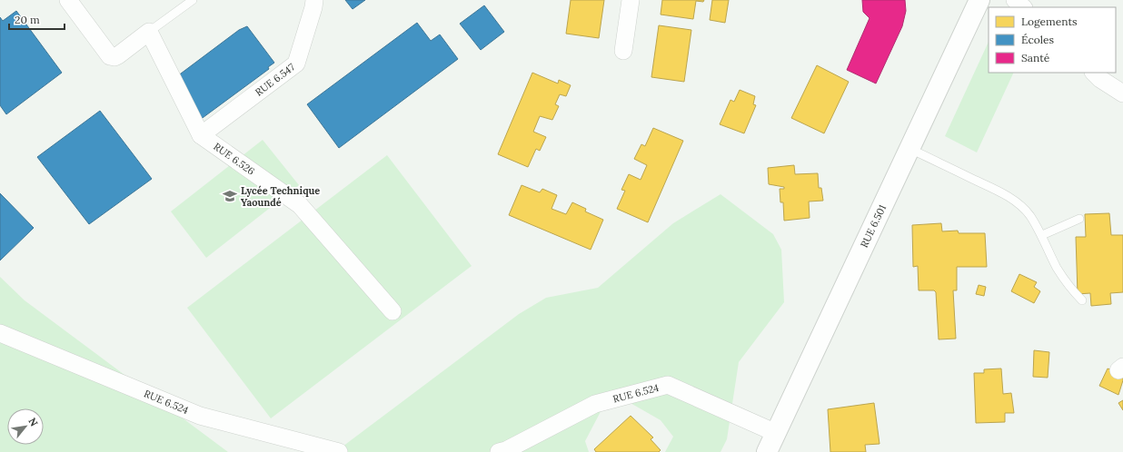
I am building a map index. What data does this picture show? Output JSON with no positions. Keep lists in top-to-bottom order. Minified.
{"streets":{"street":["RUE 6.547","RUE 6.526","RUE 6.501","RUE 6.524"]},"crossings":[["RUE 6.547","RUE 6.526"],["RUE 6.501","RUE 6.524"]],"places":{"school or university":["Lycée Technique Yaoundé"]},"legend":["Logements","Écoles","Santé"],"scale_bar":"20 m","north":"top right"}
